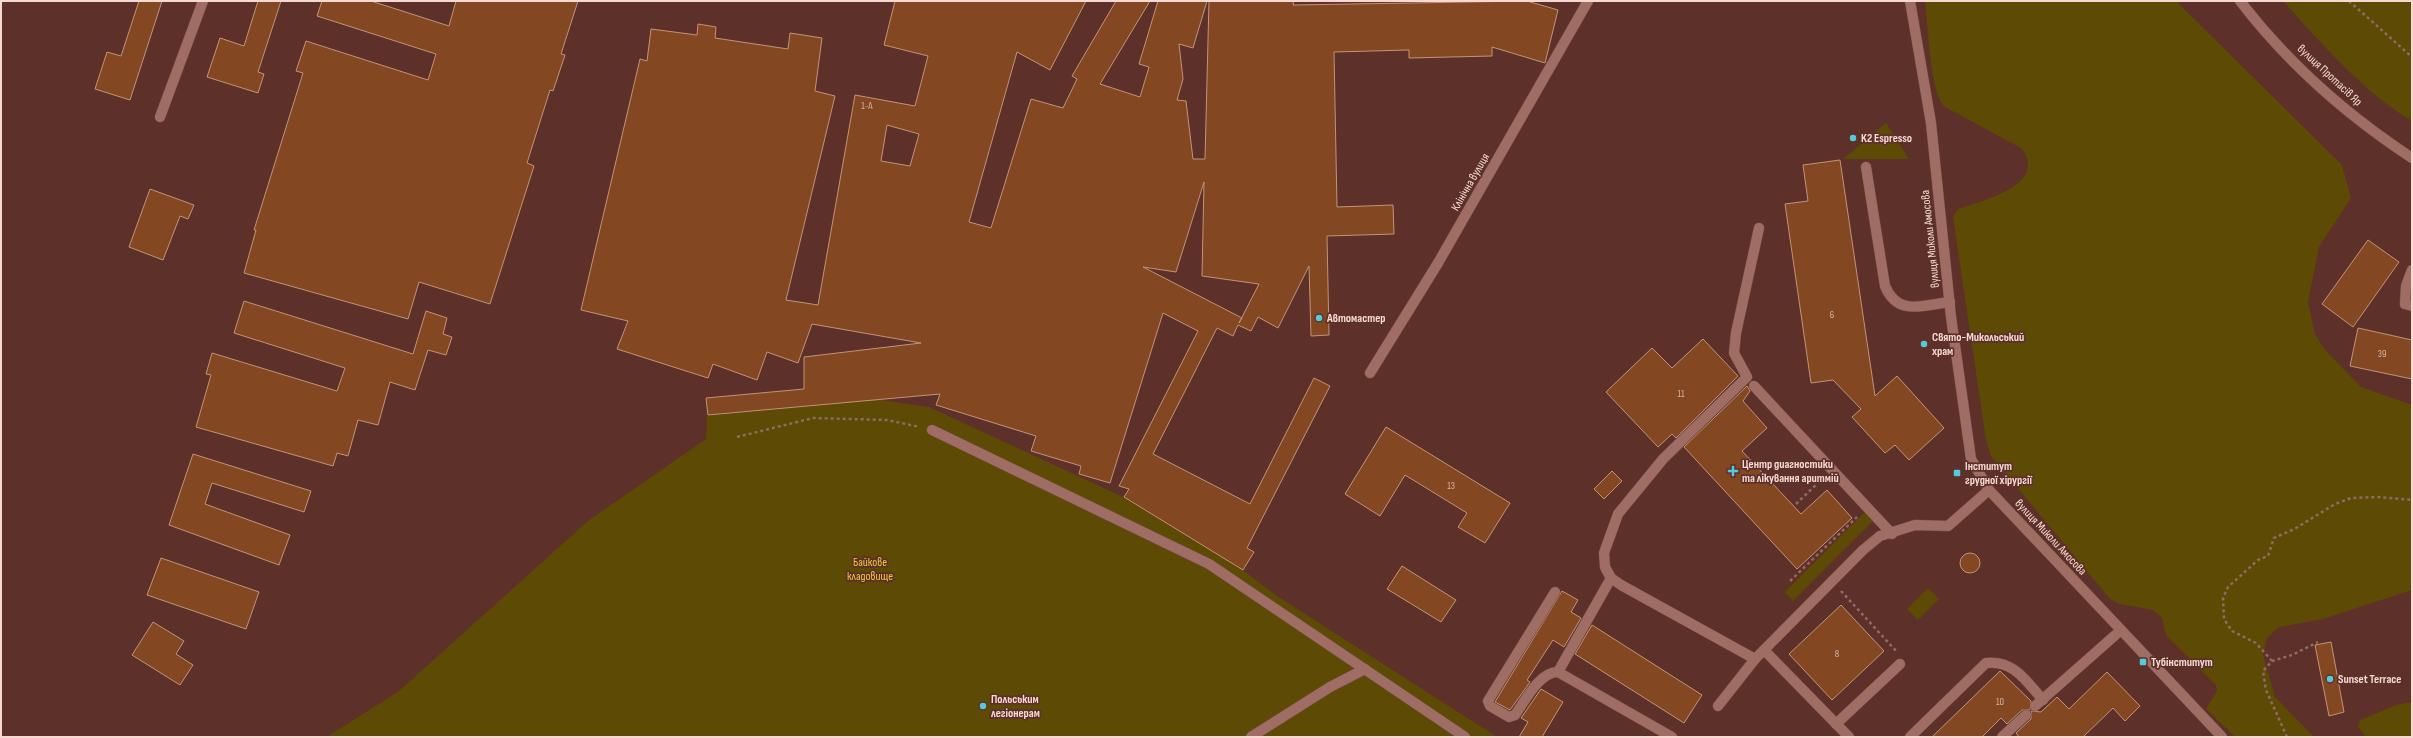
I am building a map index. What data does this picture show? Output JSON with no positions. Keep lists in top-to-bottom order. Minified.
{"streets":{"street":["вулиця Протасів Яр","Клінічна вулиця","вулиця Миколи Амосова"]},"parks":["Байкове кладовище"],"places":{"other":["K2 Espresso","Автомастер","Свято-Микольський храм","Sunset Terrace","Польським легіонерам"],"health":["Центр диагностики та лікування аритмій"],"transit":["Інститут грудної хірургії","Тубінститут"]},"house_numbers":["1-А","6","39","11","13","8","10"]}
